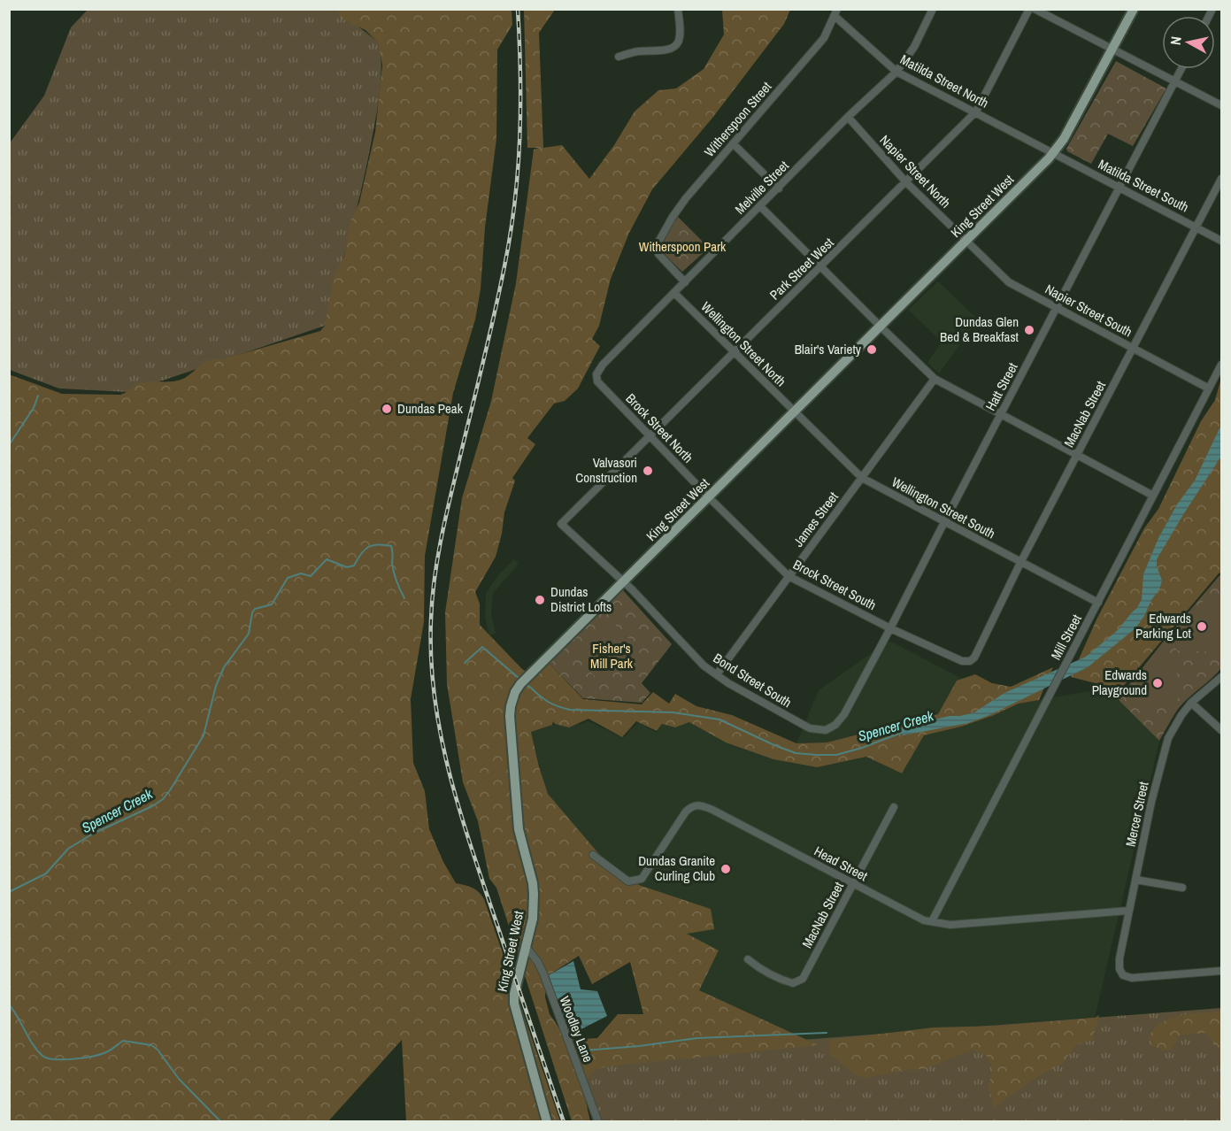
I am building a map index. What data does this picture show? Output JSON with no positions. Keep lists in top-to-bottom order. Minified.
{"streets":{"main road":["King Street West"],"street":["Matilda Street North","Witherspoon Street","Napier Street North","Matilda Street South","Melville Street","Park Street West","Napier Street South","Wellington Street North","Hatt Street","MacNab Street","Brock Street North","Wellington Street South","James Street","Brock Street South","Mill Street","Bond Street South","Mercer Street","Head Street","Woodley Lane"]},"crossings":[["Matilda Street North","Witherspoon Street"],["Matilda Street North","Matilda Street South"],["Matilda Street North","Melville Street"],["Matilda Street North","King Street West"],["Matilda Street North","Park Street West"],["Witherspoon Street","Melville Street"],["Napier Street North","Melville Street"],["Napier Street North","King Street West"],["Napier Street North","Park Street West"],["Napier Street North","Napier Street South"],["Matilda Street South","King Street West"],["Matilda Street South","Hatt Street"],["Matilda Street South","MacNab Street"],["Melville Street","Wellington Street North"],["Melville Street","Brock Street North"],["King Street West","Napier Street South"],["King Street West","Wellington Street North"],["King Street West","Brock Street North"],["King Street West","Wellington Street South"],["King Street West","Brock Street South"],["King Street West","Bond Street South"],["King Street West","Woodley Lane"],["Park Street West","Wellington Street North"],["Park Street West","Brock Street North"],["Park Street West","Bond Street South"],["Napier Street South","Hatt Street"],["Napier Street South","MacNab Street"],["Napier Street South","Mill Street"],["Wellington Street North","Wellington Street South"],["Hatt Street","Wellington Street South"],["Hatt Street","Brock Street South"],["Hatt Street","Bond Street South"],["MacNab Street","Wellington Street South"],["MacNab Street","Brock Street South"],["MacNab Street","Head Street"],["Brock Street North","Brock Street South"],["Wellington Street South","James Street"],["Wellington Street South","Mill Street"],["James Street","Brock Street South"],["James Street","Bond Street South"],["Mill Street","Head Street"],["Mercer Street","Head Street"]],"water":["Spencer Creek"],"parks":["Witherspoon Park","Fisher's Mill Park"],"places":["Dundas Glen Bed & Breakfast","Blair's Variety","Dundas Peak","Valvasori Construction","Dundas District Lofts","Edwards Parking Lot","Edwards Playground","Dundas Granite Curling Club"],"north":"left"}
